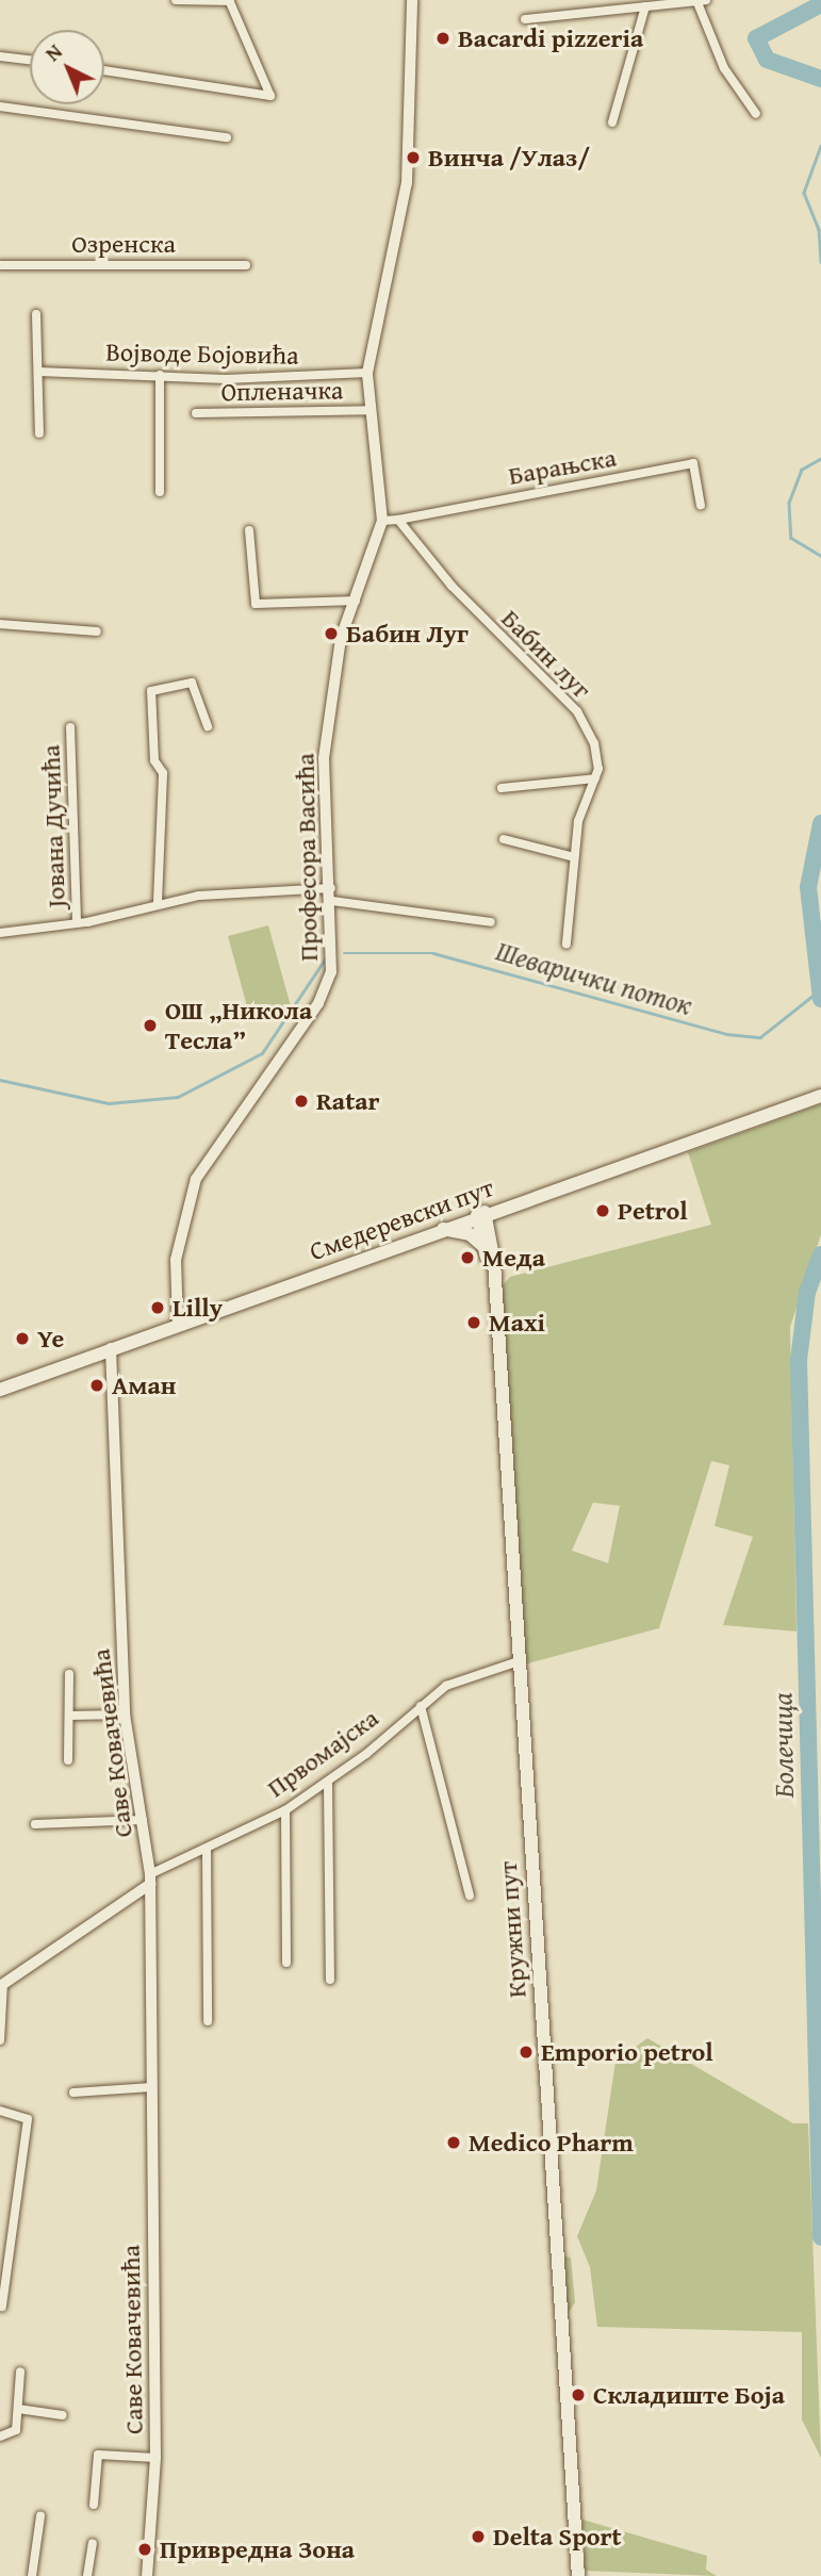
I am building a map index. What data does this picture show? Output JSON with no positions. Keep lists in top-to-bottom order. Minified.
{"streets":{"main road":["Смедеревски пут","Кружни пут"],"street":["Озренска","Војводе Бојовића","Опленачка","Барањска","Бабин луг","Јована Дучића","Професора Васића","Саве Ковачевића","Првомајска"]},"crossings":[["Војводе Бојовића","Професора Васића"],["Опленачка","Професора Васића"],["Барањска","Бабин луг"],["Професора Васића","Смедеревски пут"],["Смедеревски пут","Саве Ковачевића"],["Смедеревски пут","Кружни пут"],["Саве Ковачевића","Првомајска"],["Првомајска","Кружни пут"]],"water":["Шеварички поток","Болечица"],"places":["Bacardi pizzeria","Винча /Улаз/","Бабин Луг","ОШ „Никола Тесла”","Ratar","Petrol","Меда","Lilly","Maxi","Ye","Аман","Emporio petrol","Medico Pharm","Складиште Боја","Delta Sport","Привредна Зона"],"north":"top left"}
